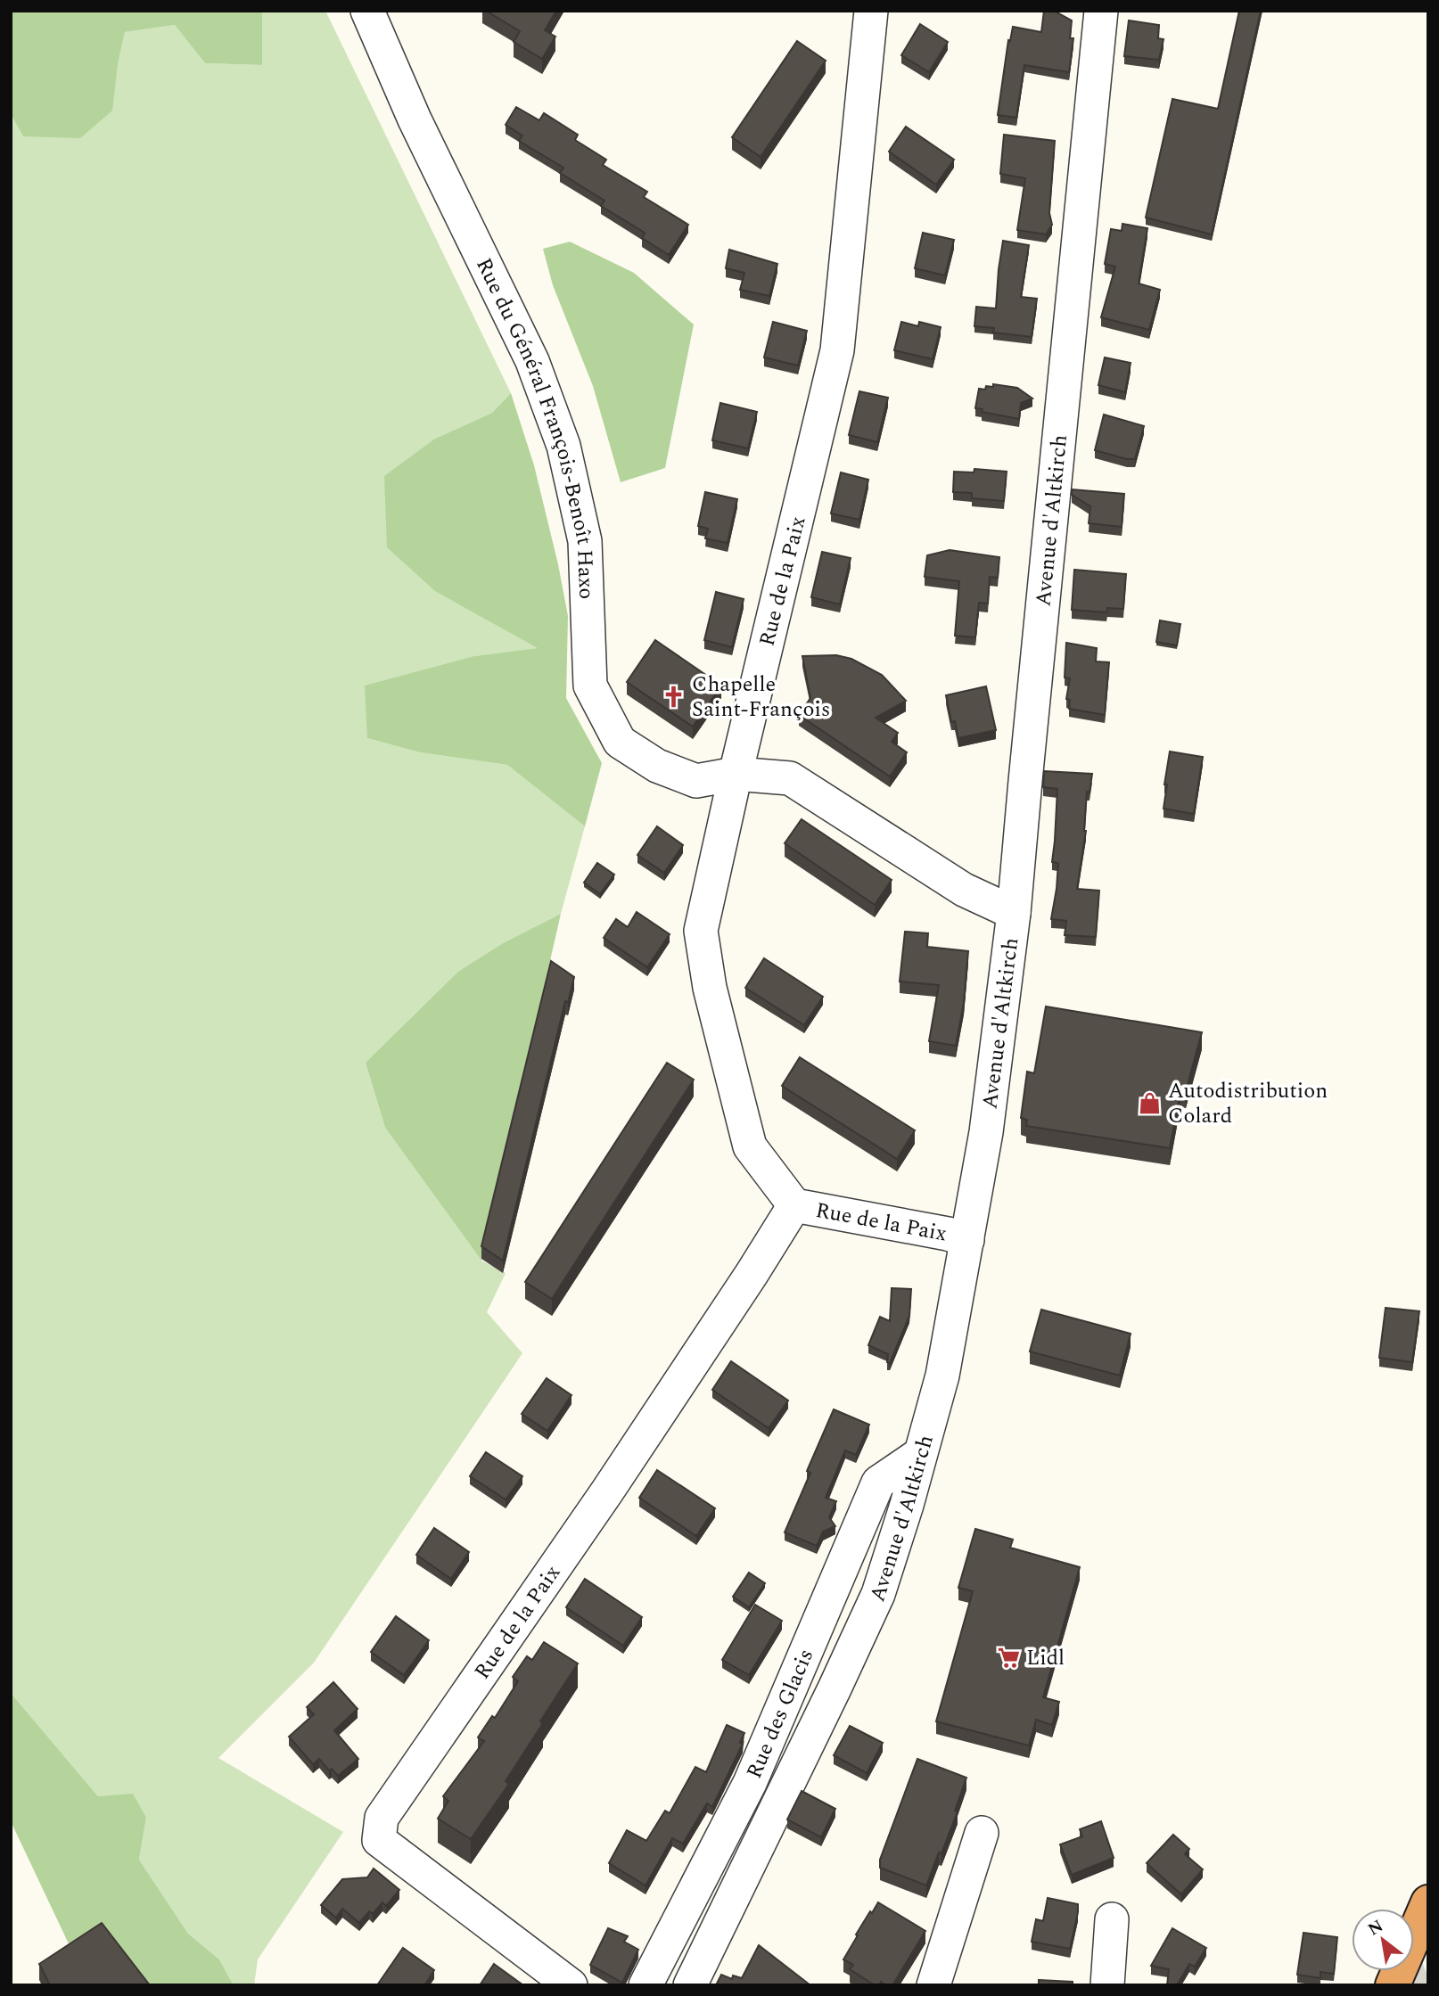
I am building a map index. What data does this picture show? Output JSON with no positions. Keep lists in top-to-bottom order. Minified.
{"streets":{"street":["Rue du Général François-Benoît Haxo","Avenue d'Altkirch","Rue de la Paix","Rue des Glacis"]},"crossings":[["Rue du Général François-Benoît Haxo","Avenue d'Altkirch"],["Rue du Général François-Benoît Haxo","Rue de la Paix"],["Avenue d'Altkirch","Rue de la Paix"],["Avenue d'Altkirch","Rue des Glacis"]],"places":{"church":["Chapelle Saint-François"],"shop":["Autodistribution Colard"],"supermarket":["Lidl"]},"north":"top left"}
